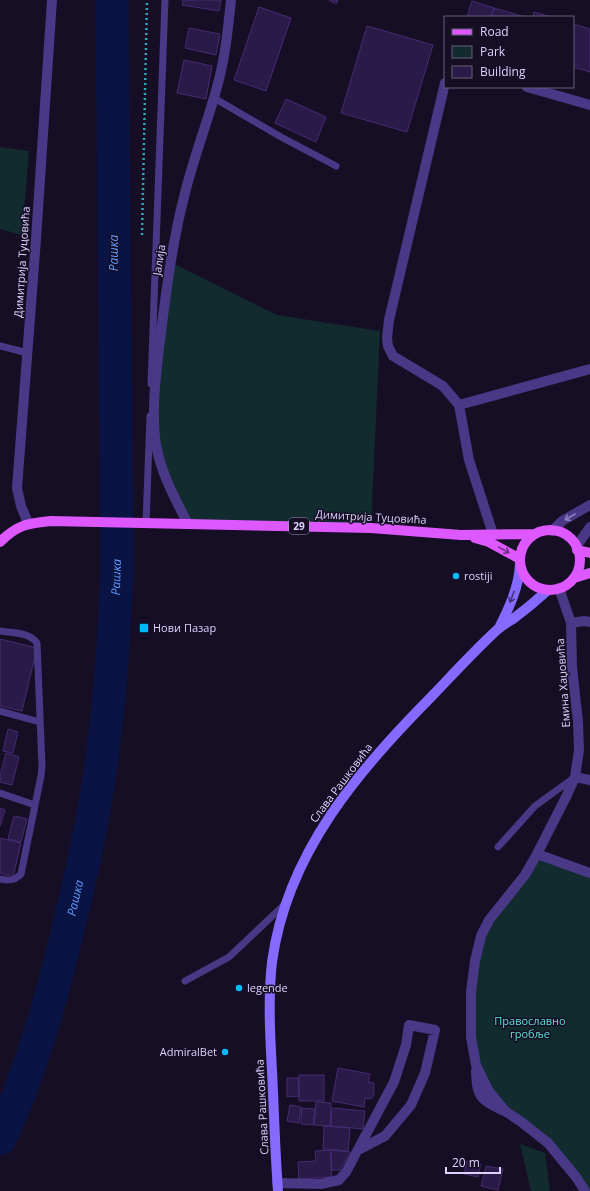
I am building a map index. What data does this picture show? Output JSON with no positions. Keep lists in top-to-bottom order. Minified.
{"streets":{"main road":["Димитрија Туцовића","29","Слава Рашковића"],"street":["Јалија","Емина Хаџовића"]},"crossings":[["Јалија","Димитрија Туцовића"],["Димитрија Туцовића","29"],["29","Емина Хаџовића"]],"water":["Рашка"],"parks":["Православно гробље"],"places":{"other":["rostiji","legende","AdmiralBet"],"transit":["Нови Пазар"]},"legend":["Road","Park","Building"],"scale_bar":"20 m"}
